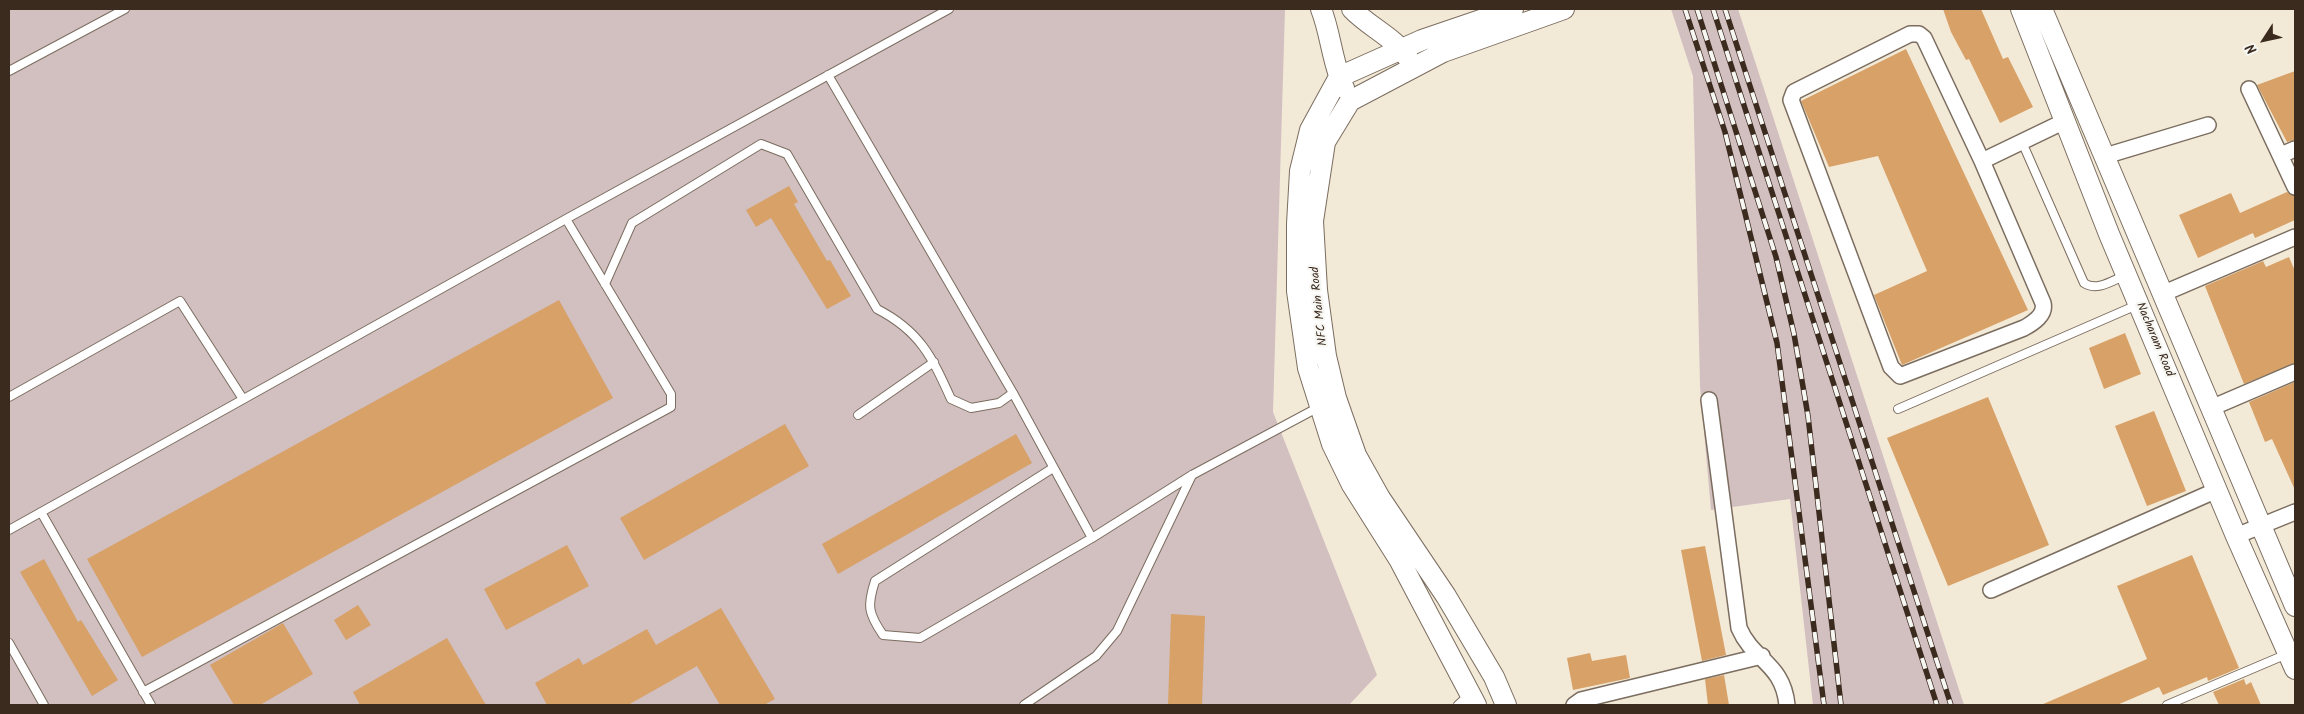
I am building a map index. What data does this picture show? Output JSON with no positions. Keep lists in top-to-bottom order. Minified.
{"streets":{"main road":["NFC Main Road","Nacharam Road"]},"north":"bottom left"}
